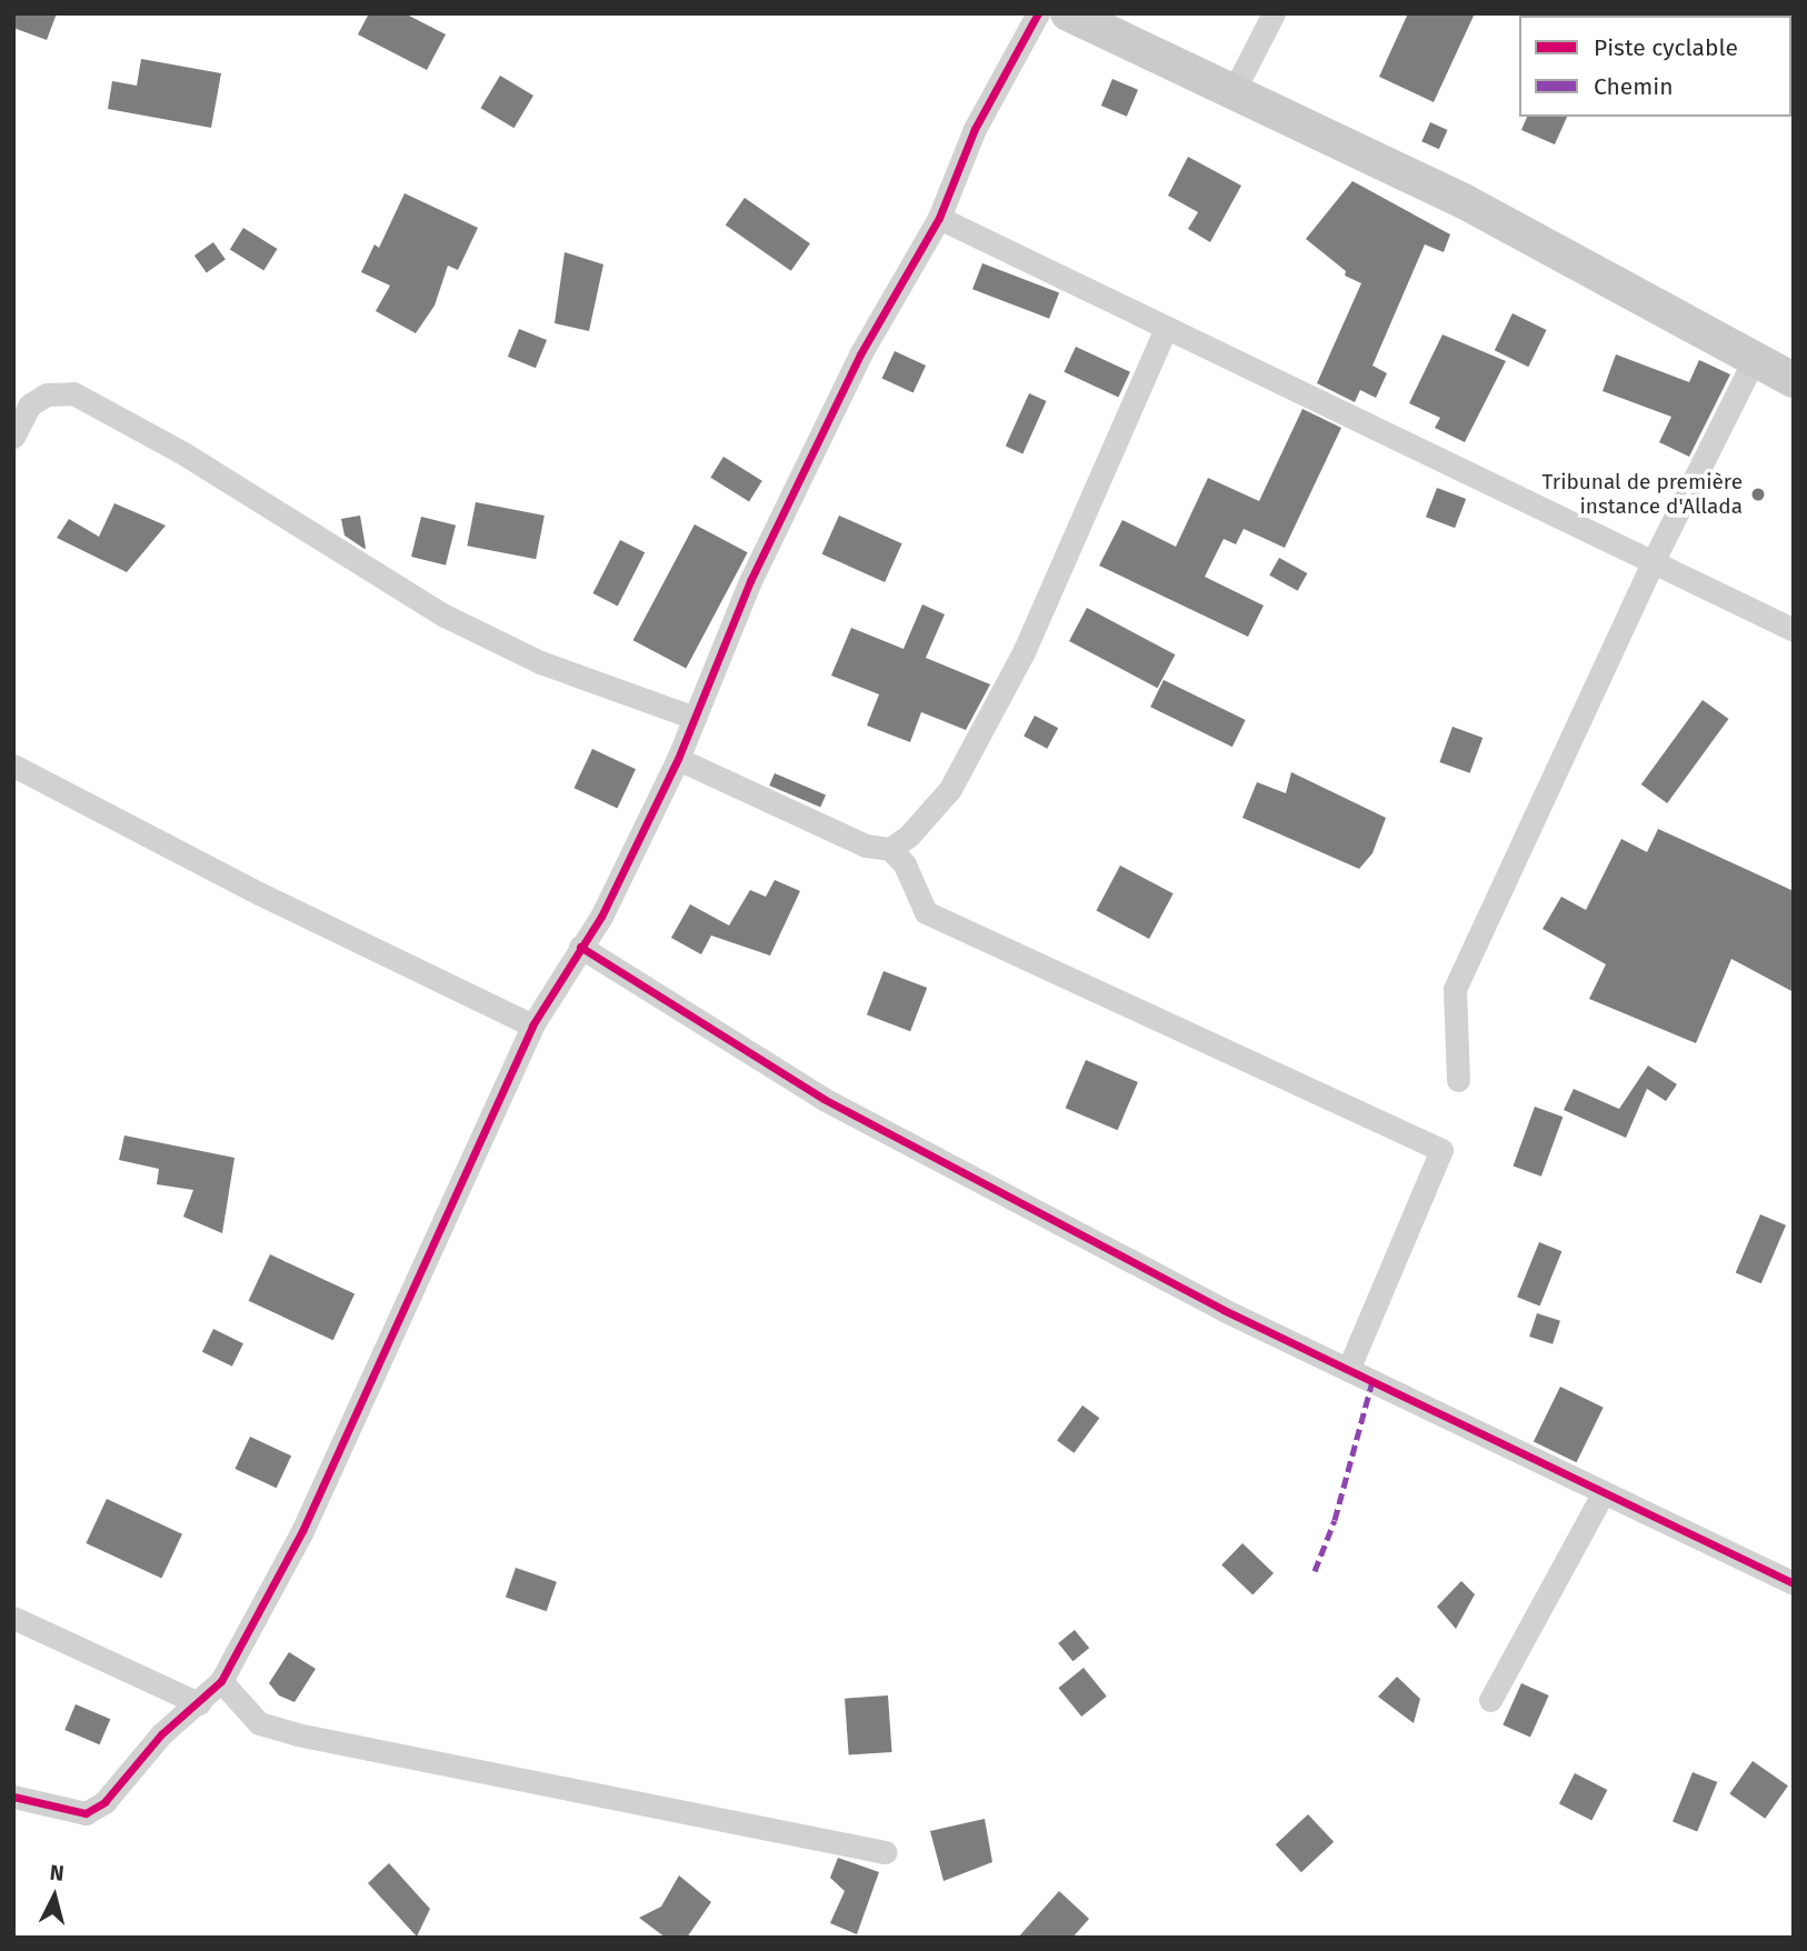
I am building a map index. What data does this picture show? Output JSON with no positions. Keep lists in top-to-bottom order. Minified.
{"places":["Tribunal de première instance d'Allada"],"legend":["Piste cyclable","Chemin"],"north":"top"}
